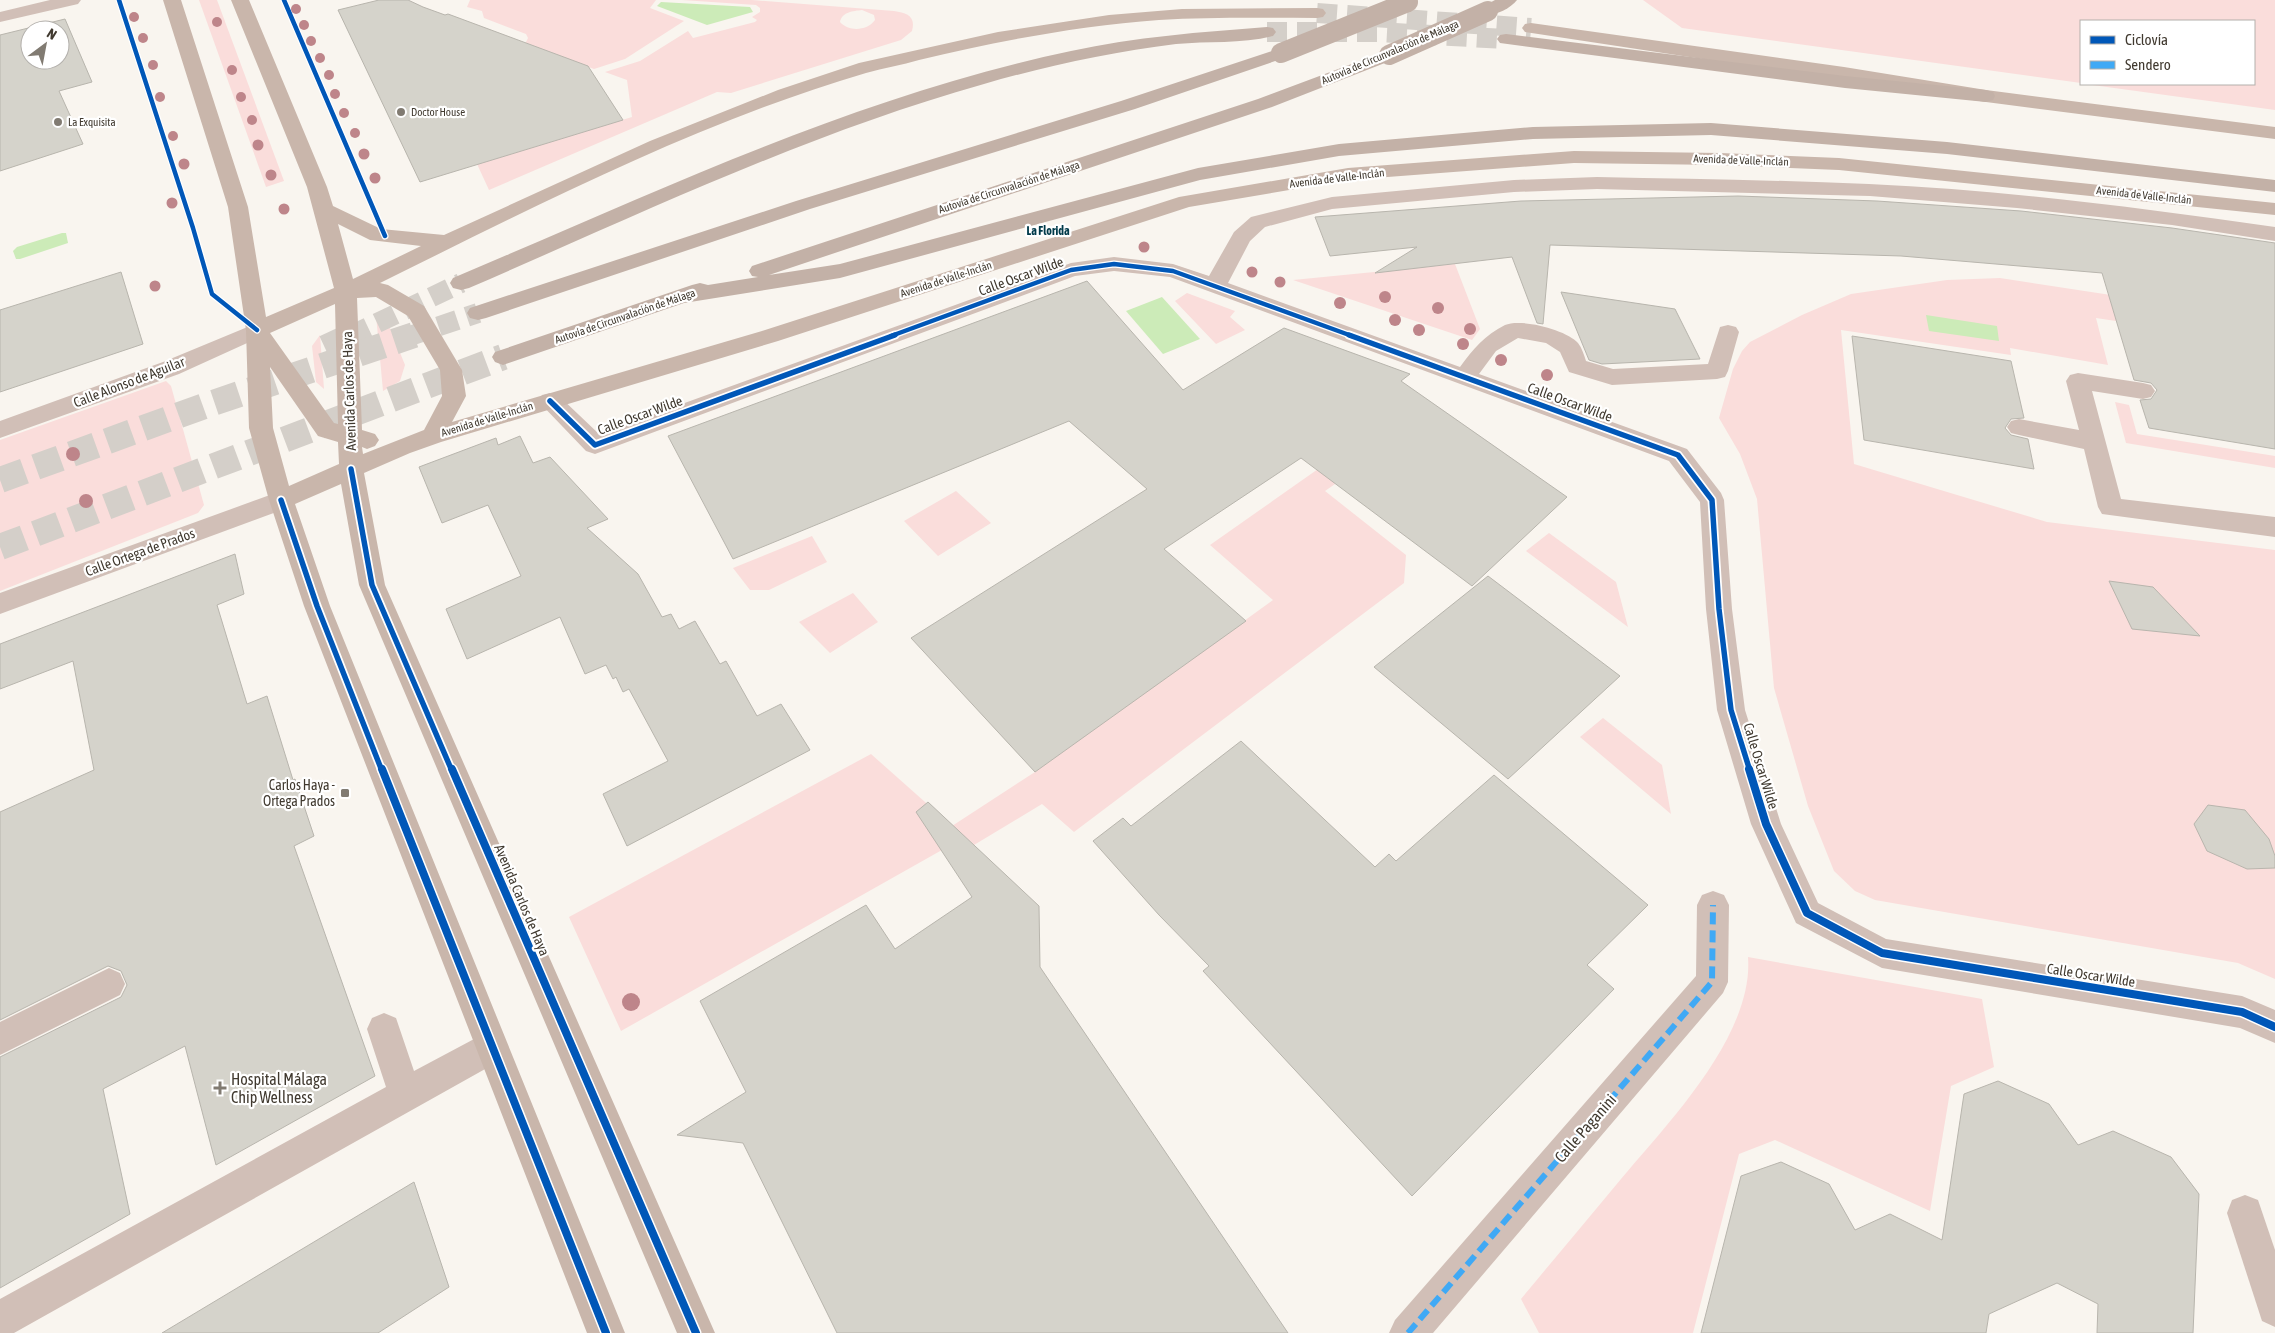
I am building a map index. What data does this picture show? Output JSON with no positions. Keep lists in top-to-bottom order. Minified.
{"streets":{"highway":["Autovía de Circunvalación de Málaga"],"main road":["Avenida de Valle-Inclán","Avenida Carlos de Haya"],"street":["Calle Oscar Wilde","Calle Alonso de Aguilar","Calle Ortega de Prados","Calle Paganini"]},"crossings":[["Avenida de Valle-Inclán","Calle Oscar Wilde"],["Avenida de Valle-Inclán","Avenida Carlos de Haya"],["Avenida de Valle-Inclán","Calle Ortega de Prados"]],"districts":["La Florida"],"places":{"other":["Doctor House","La Exquisita"],"transit":["Carlos Haya - Ortega Prados"],"health":["Hospital Málaga Chip Wellness"]},"legend":["Ciclovía","Sendero"],"north":"top right"}
